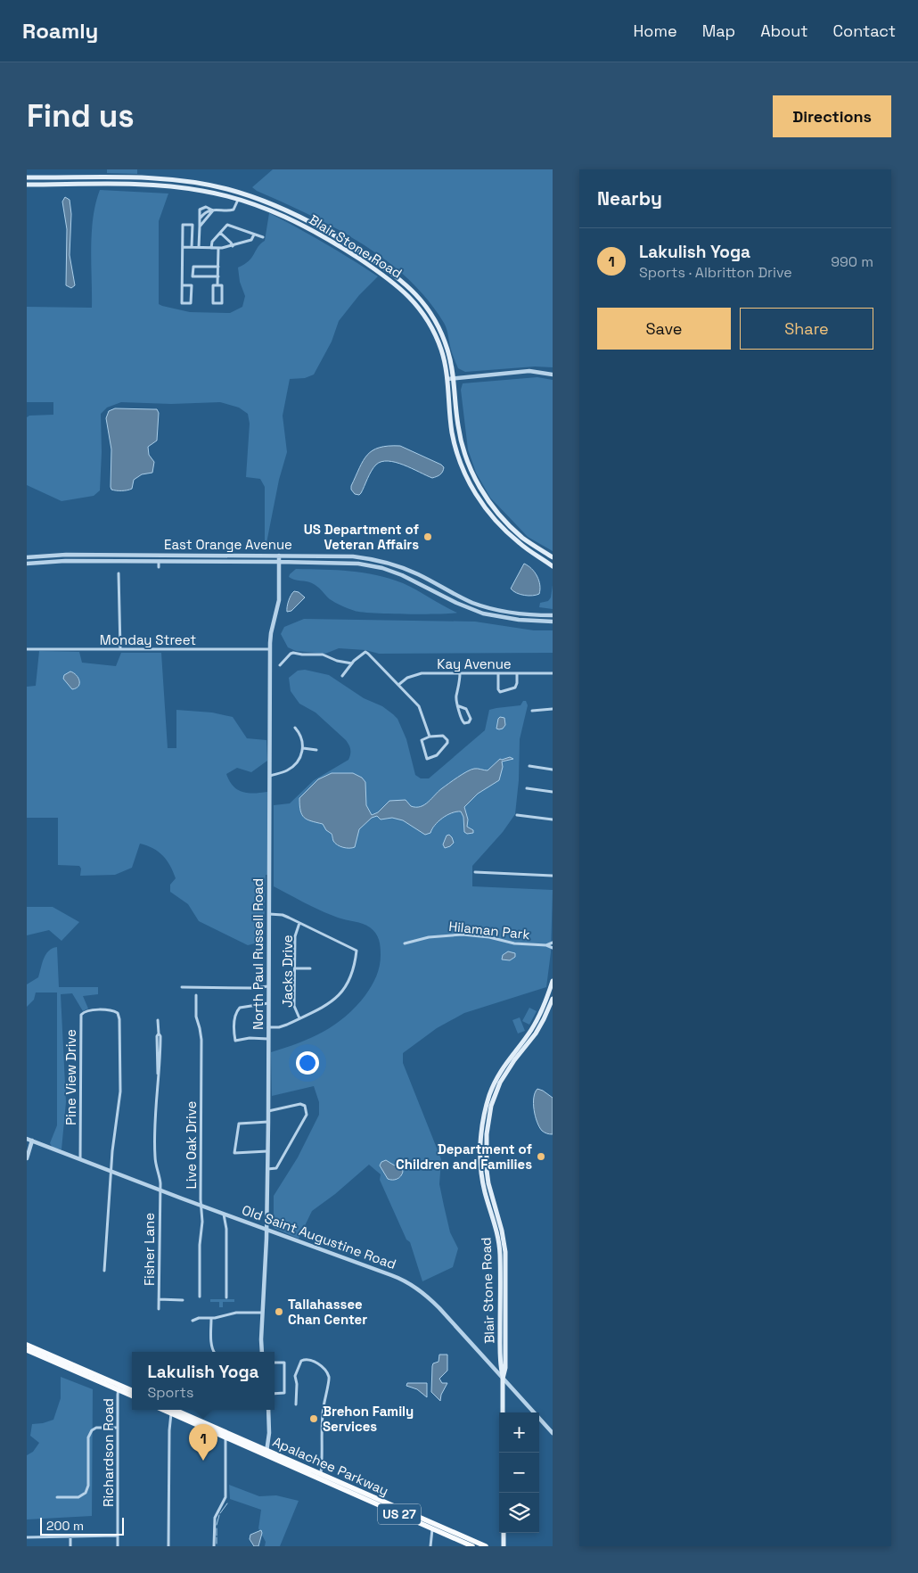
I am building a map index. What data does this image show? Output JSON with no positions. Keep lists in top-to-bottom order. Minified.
{"streets":{"main road":["Blair Stone Road","Apalachee Parkway","US 27"],"street":["East Orange Avenue","Monday Street","Kay Avenue","Hilaman Park","North Paul Russell Road","Jacks Drive","Pine View Drive","Live Oak Drive","Old Saint Augustine Road","Fisher Lane","Richardson Road"]},"crossings":[["Blair Stone Road","Old Saint Augustine Road"],["East Orange Avenue","North Paul Russell Road"],["Monday Street","North Paul Russell Road"],["North Paul Russell Road","Old Saint Augustine Road"],["Pine View Drive","Old Saint Augustine Road"],["Live Oak Drive","Old Saint Augustine Road"],["Old Saint Augustine Road","Fisher Lane"]],"places":["US Department of Veteran Affairs","Department of Children and Families","Tallahassee Chan Center","Brehon Family Services"],"scale_bar":"200 m","page":{"header":"Roamly","nav":["Home","Map","About","Contact"],"buttons":["Directions",["Save","Share"]],"title":"Find us","heading":"Nearby","list":[{"mark":"1","name":"Lakulish Yoga","note":"Sports · Albritton Drive","value":"990 m"}],"popup":["Lakulish Yoga","Sports"],"map_buttons":["+","−"],"pins":"1","scale":"200 m"}}
